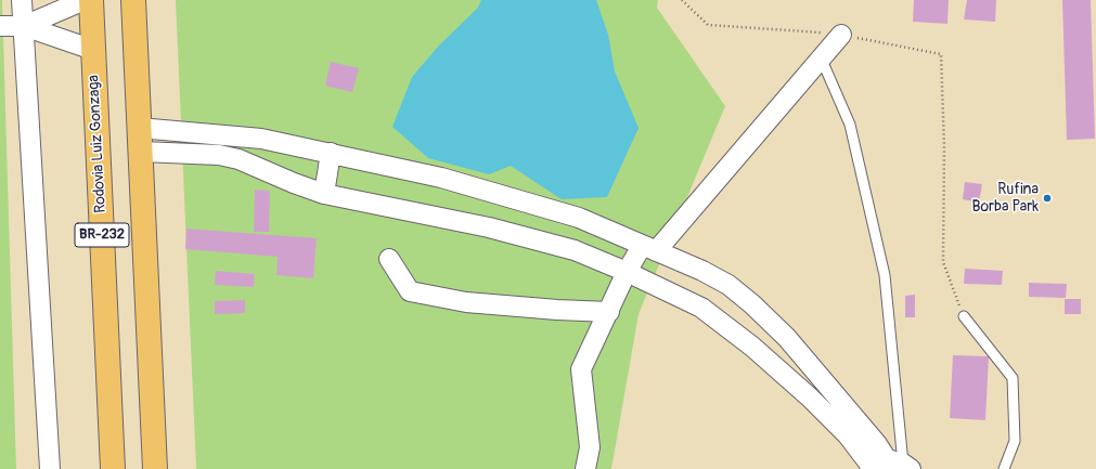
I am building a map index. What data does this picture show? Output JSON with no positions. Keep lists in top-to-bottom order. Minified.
{"streets":{"highway":["Rodovia Luiz Gonzaga","BR-232"]},"places":["Rufina Borba Park"]}
